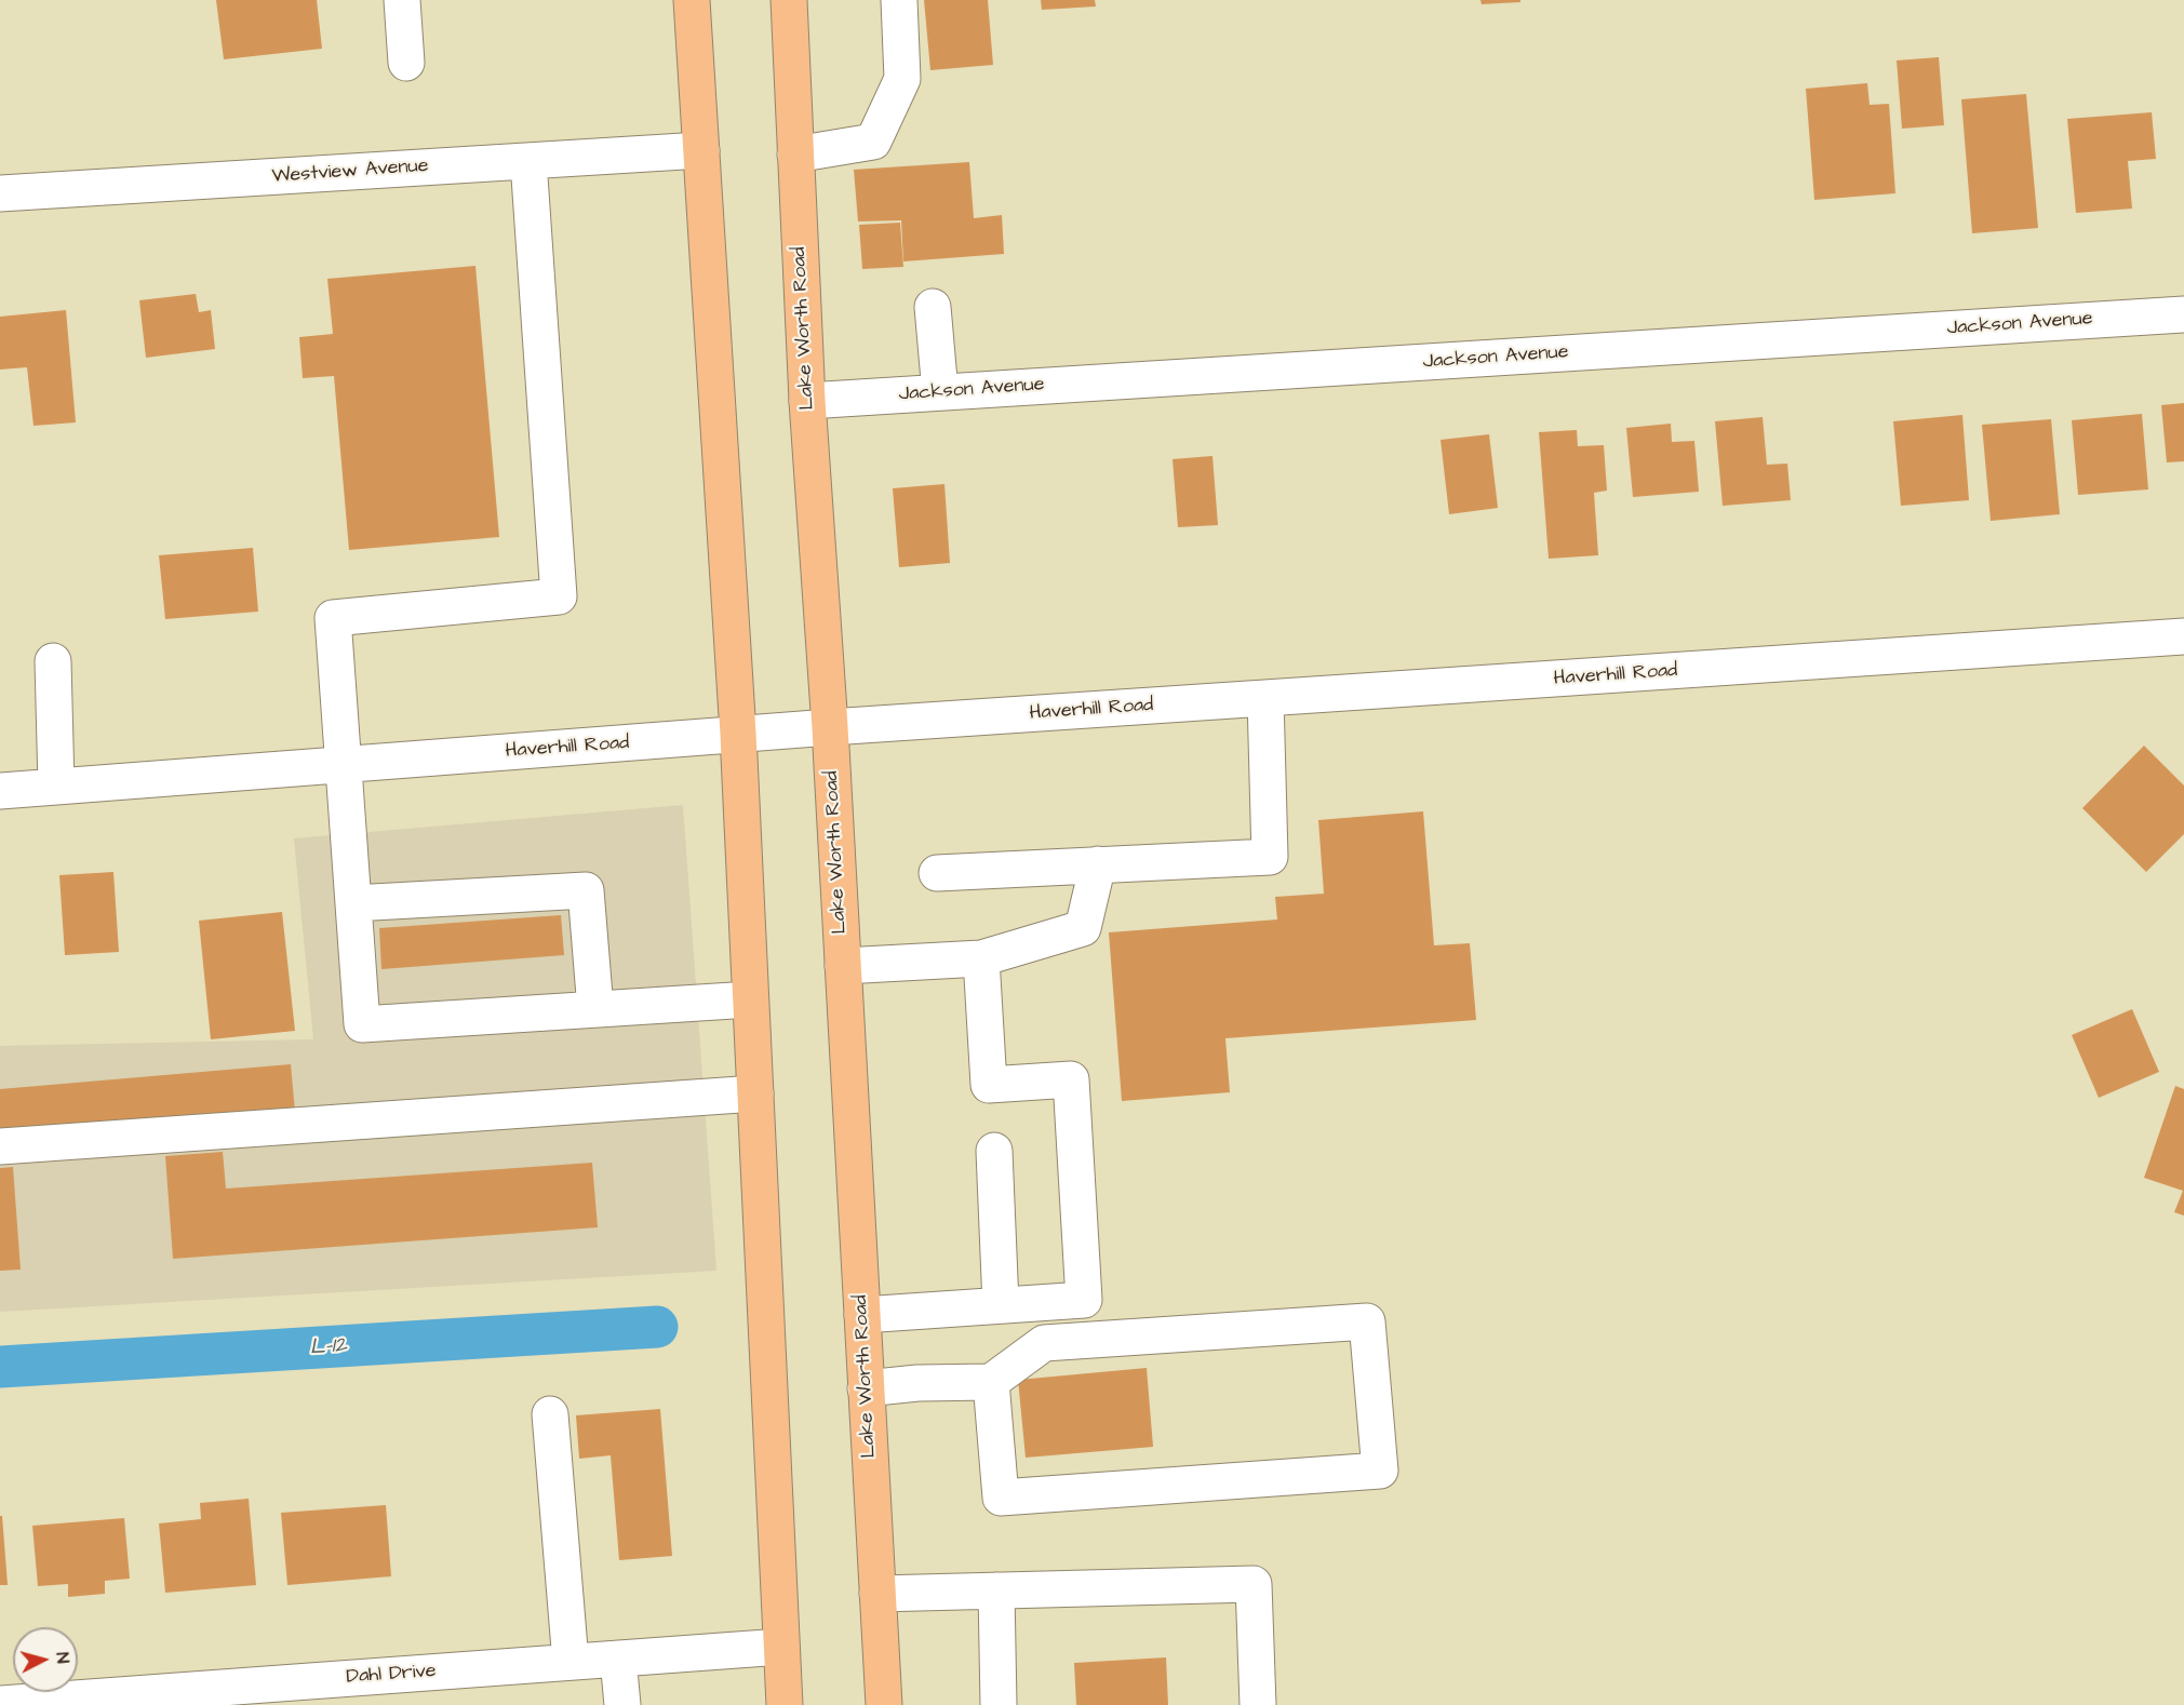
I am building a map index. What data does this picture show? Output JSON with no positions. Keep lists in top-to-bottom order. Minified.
{"streets":{"main road":["Lake Worth Road"],"street":["Westview Avenue","Jackson Avenue","Haverhill Road","Dahl Drive"]},"crossings":[["Jackson Avenue","Lake Worth Road"],["Lake Worth Road","Haverhill Road"]],"water":["L-12"],"north":"right"}
